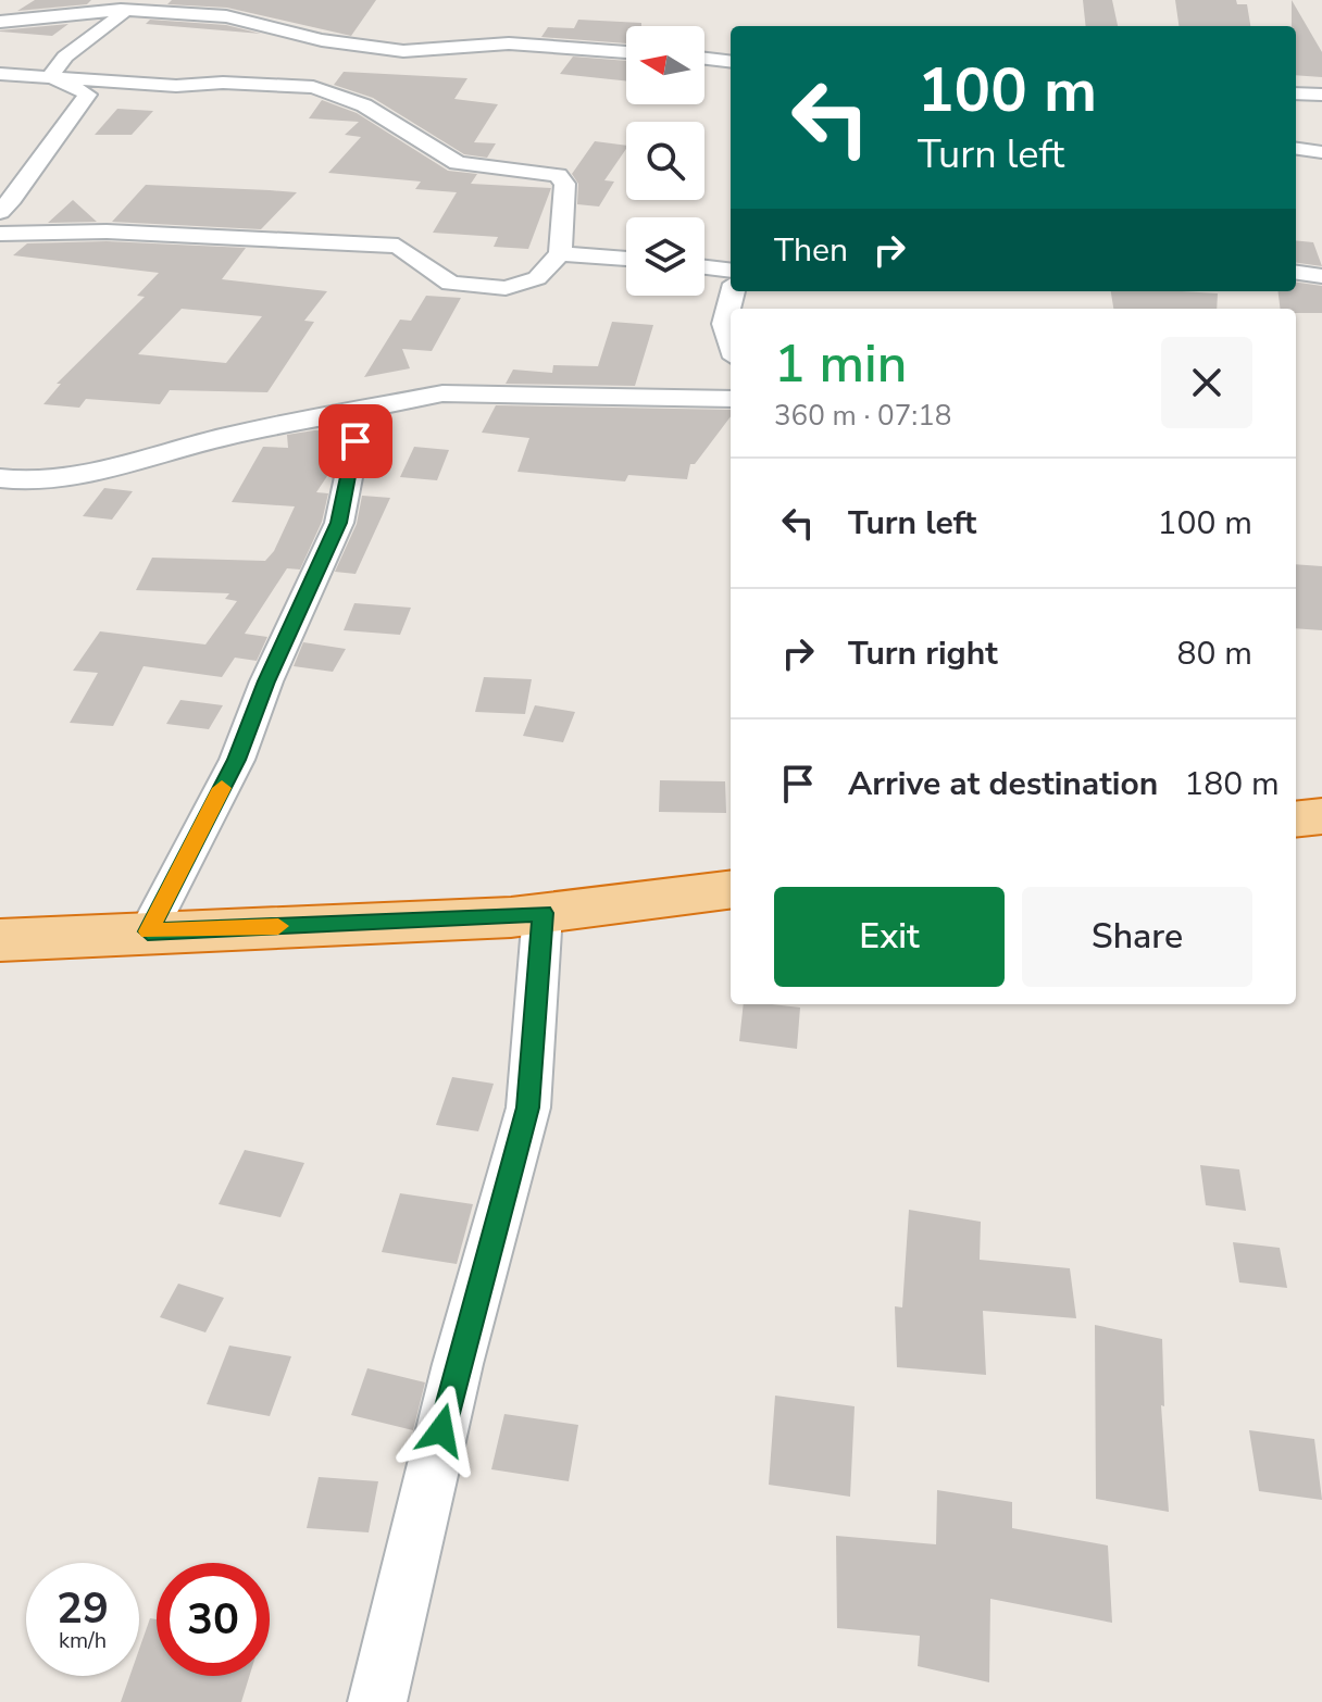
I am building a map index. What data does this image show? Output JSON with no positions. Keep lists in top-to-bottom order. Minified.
{"north":"left","page":{"turn":["100 m","Turn left"],"then":"Then","heading":["1 min","360 m · 07:18"],"list":[{"name":"Turn left","value":"100 m"},{"name":"Turn right","value":"80 m"},{"name":"Arrive at destination","value":"180 m"}],"buttons":["Exit","Share"],"speed":"29 km/h","limit":"30"}}
